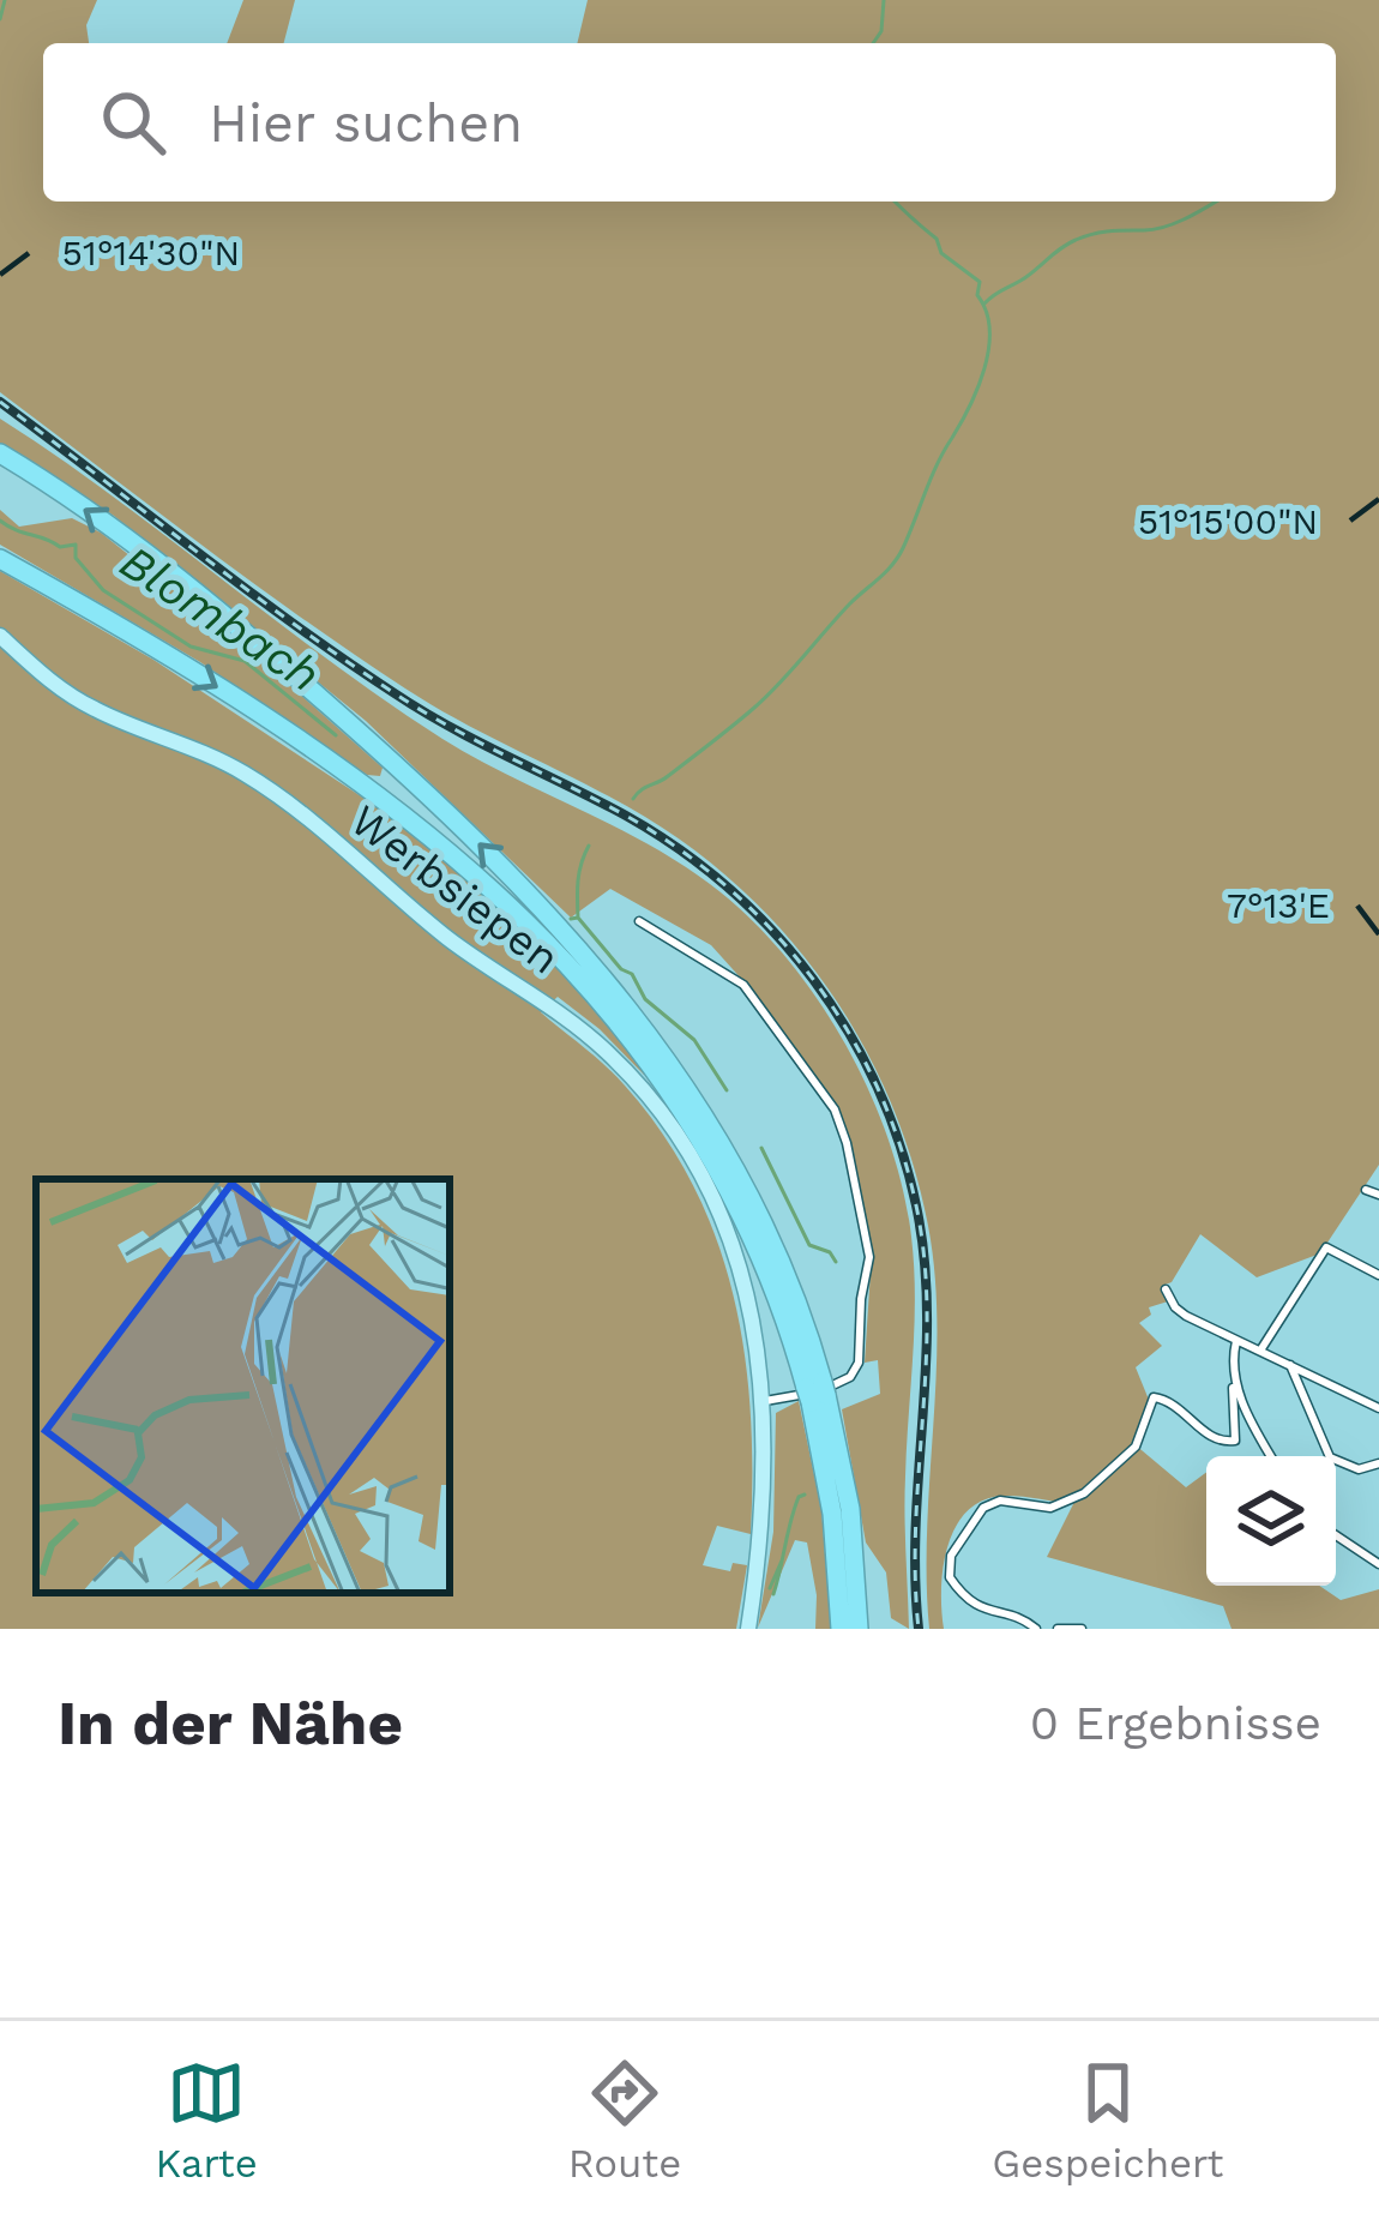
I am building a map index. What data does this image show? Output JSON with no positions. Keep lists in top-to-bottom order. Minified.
{"streets":{"main road":["Werbsiepen"]},"water":["Blombach"],"page":{"search":"Hier suchen","heading":["In der Nähe","0 Ergebnisse"],"nav":["Karte","Route","Gespeichert"]},"coordinates":["51°14'30\"N","51°15'00\"N","7°13'E"]}
